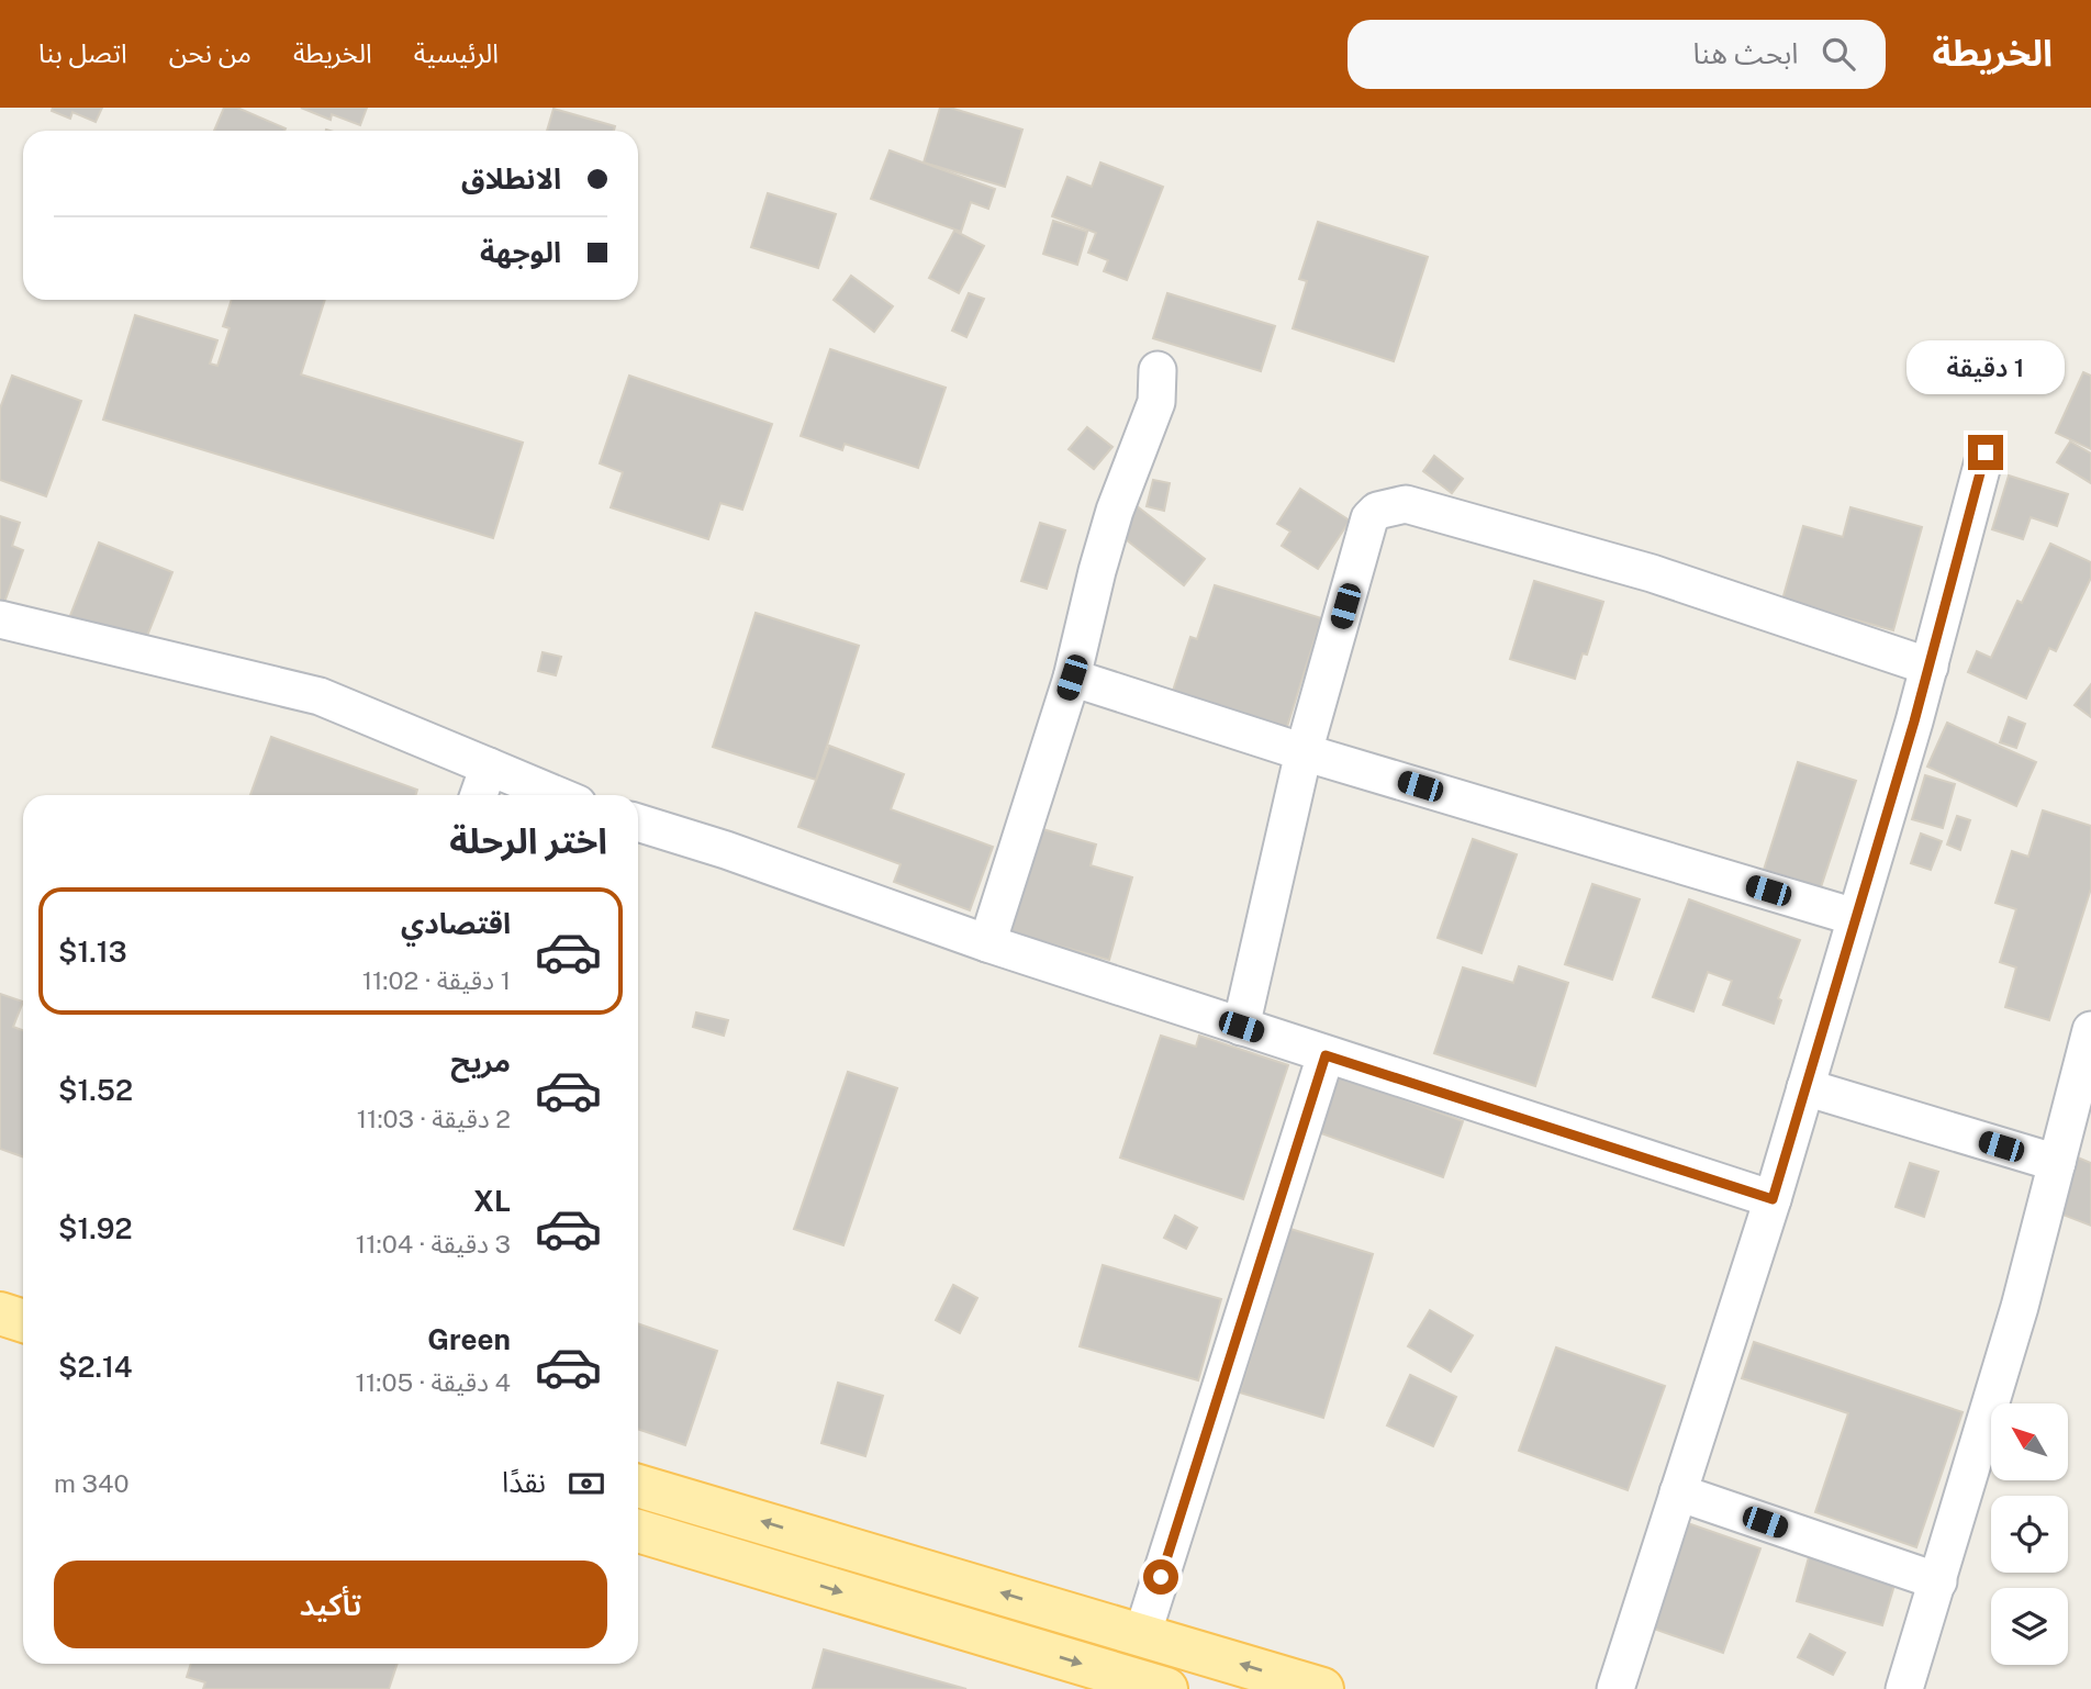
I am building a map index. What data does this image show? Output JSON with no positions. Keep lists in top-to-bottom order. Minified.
{"north":"top left","page":{"header":"الخريطة","search":"ابحث هنا","nav":["الرئيسية","الخريطة","من نحن","اتصل بنا"],"banner":["الانطلاق","الوجهة"],"bubble":"1 دقيقة","heading":"اختر الرحلة","list":[{"name":"اقتصادي","note":"1 دقيقة · 11:02","value":"$1.13"},{"name":"مريح","note":"2 دقيقة · 11:03","value":"$1.52"},{"name":"XL","note":"3 دقيقة · 11:04","value":"$1.92"},{"name":"Green","note":"4 دقيقة · 11:05","value":"$2.14"}],"pay":["نقدًا","340 m"],"buttons":"تأكيد"}}
